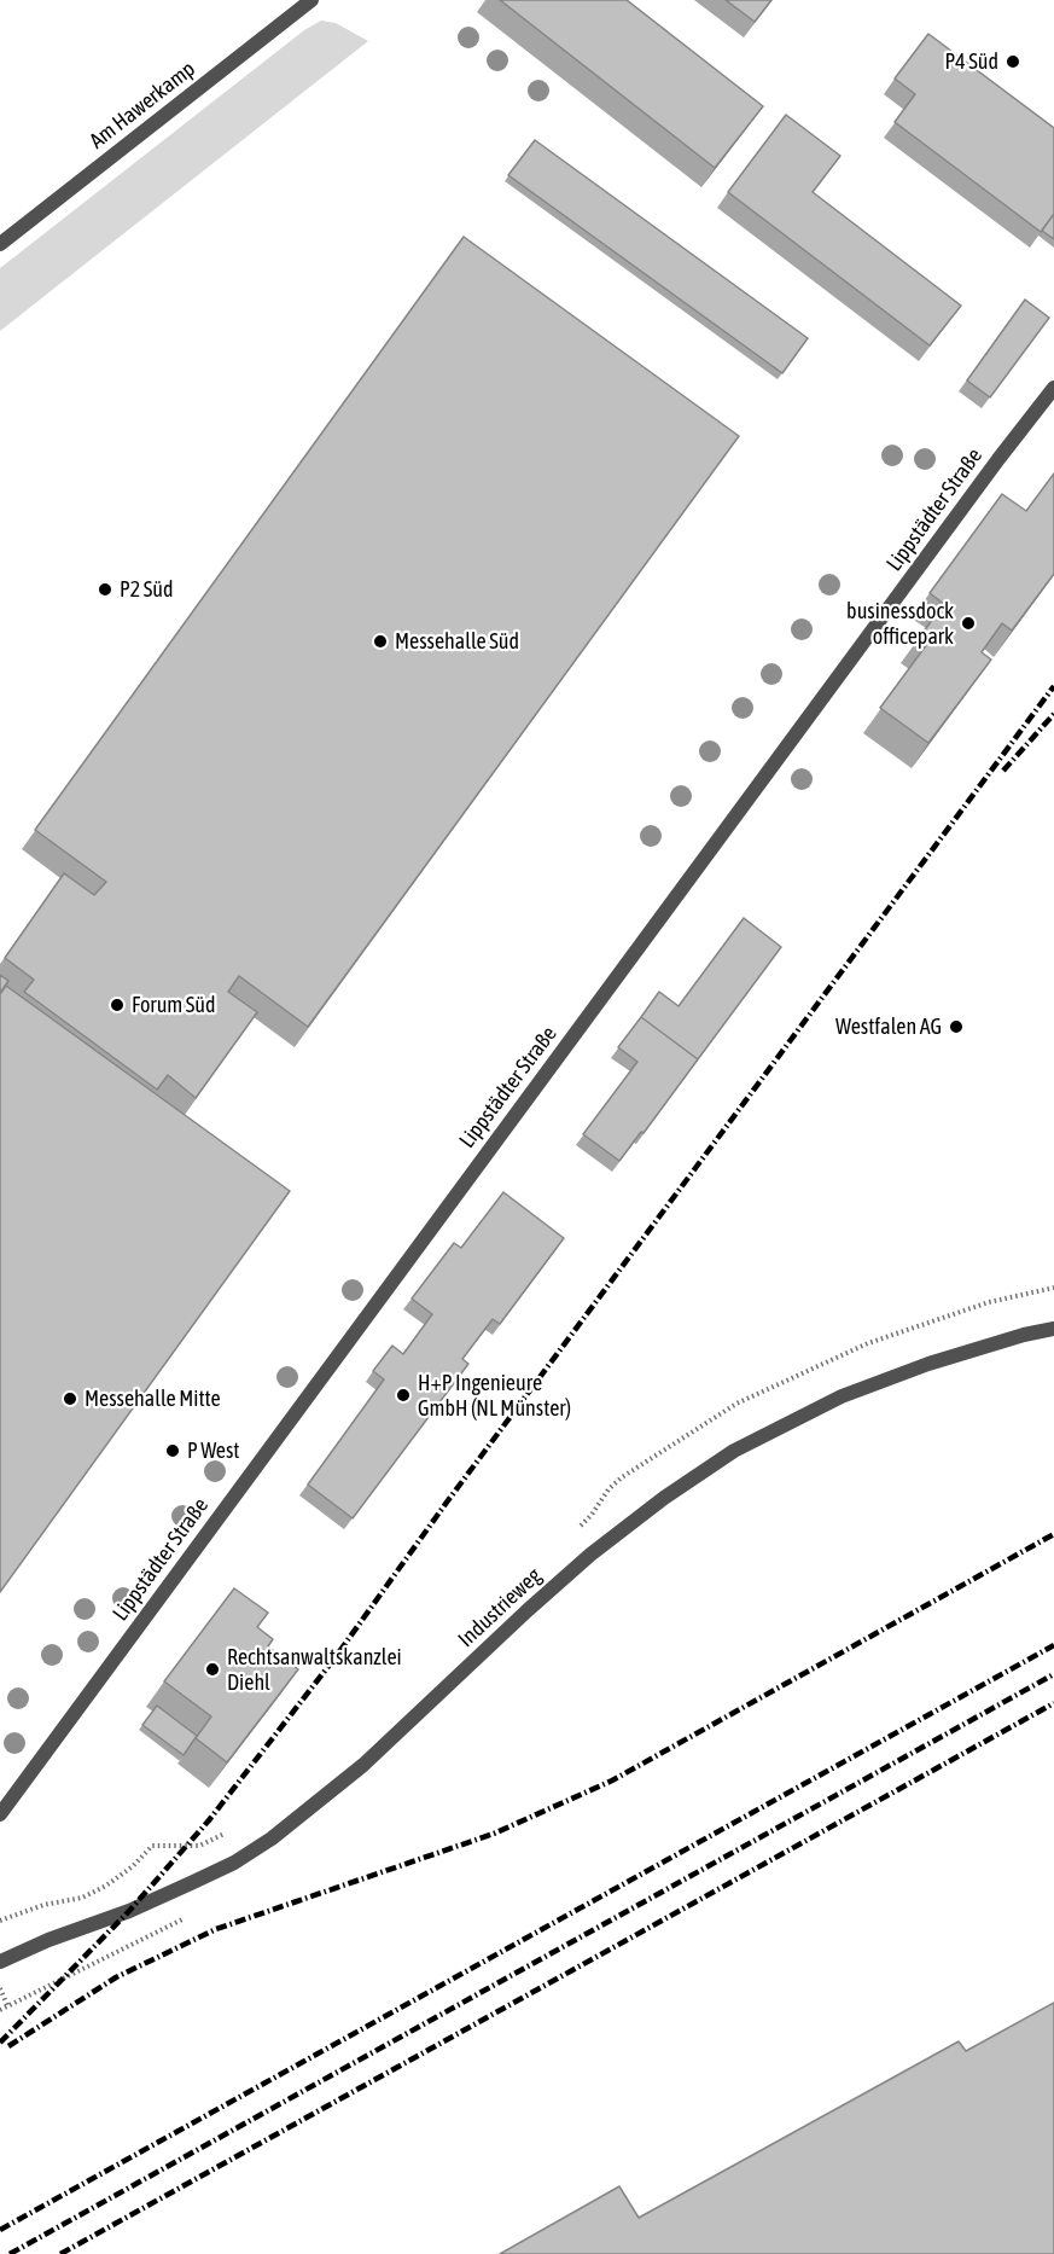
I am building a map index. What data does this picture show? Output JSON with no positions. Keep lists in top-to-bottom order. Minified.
{"streets":{"street":["Am Hawerkamp","Lippstädter Straße","Industrieweg"]},"places":["P4 Süd","P2 Süd","businessdock officepark","Messehalle Süd","Forum Süd","Westfalen AG","H+P Ingenieure GmbH (NL Münster)","Messehalle Mitte","P West","Rechtsanwaltskanzlei Diehl"]}
